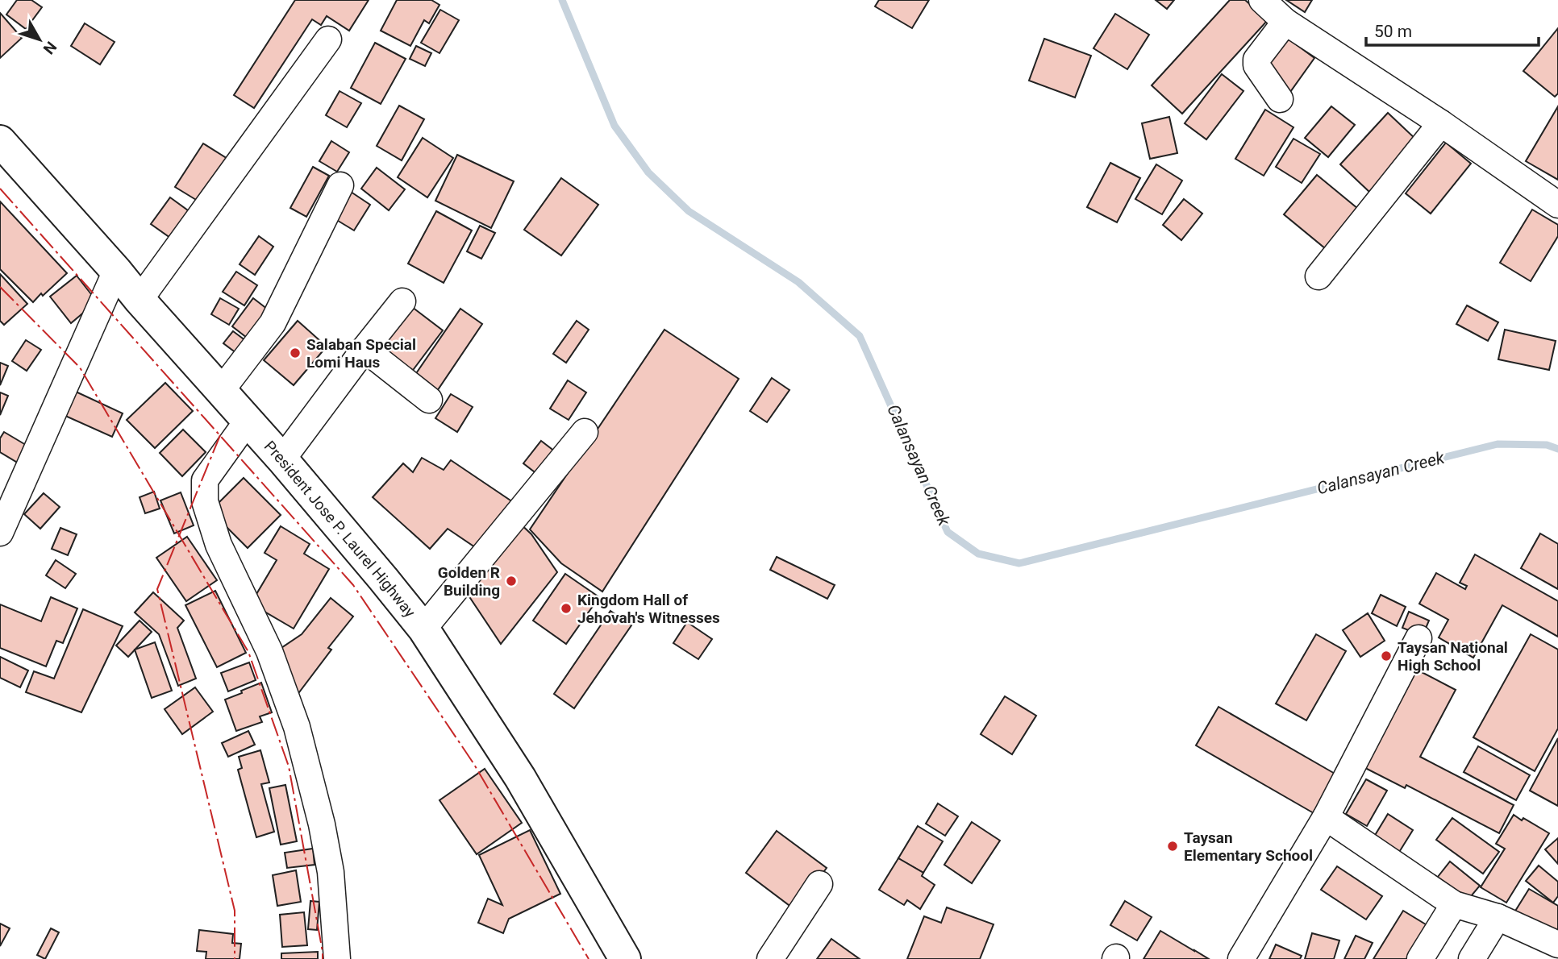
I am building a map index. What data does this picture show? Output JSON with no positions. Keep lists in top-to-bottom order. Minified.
{"streets":{"highway":["President Jose P. Laurel Highway"]},"water":["Calansayan Creek"],"places":["Salaban Special Lomi Haus","Golden R Building","Kingdom Hall of Jehovah's Witnesses","Taysan National High School","Taysan Elementary School"],"scale_bar":"50 m","north":"bottom right"}
